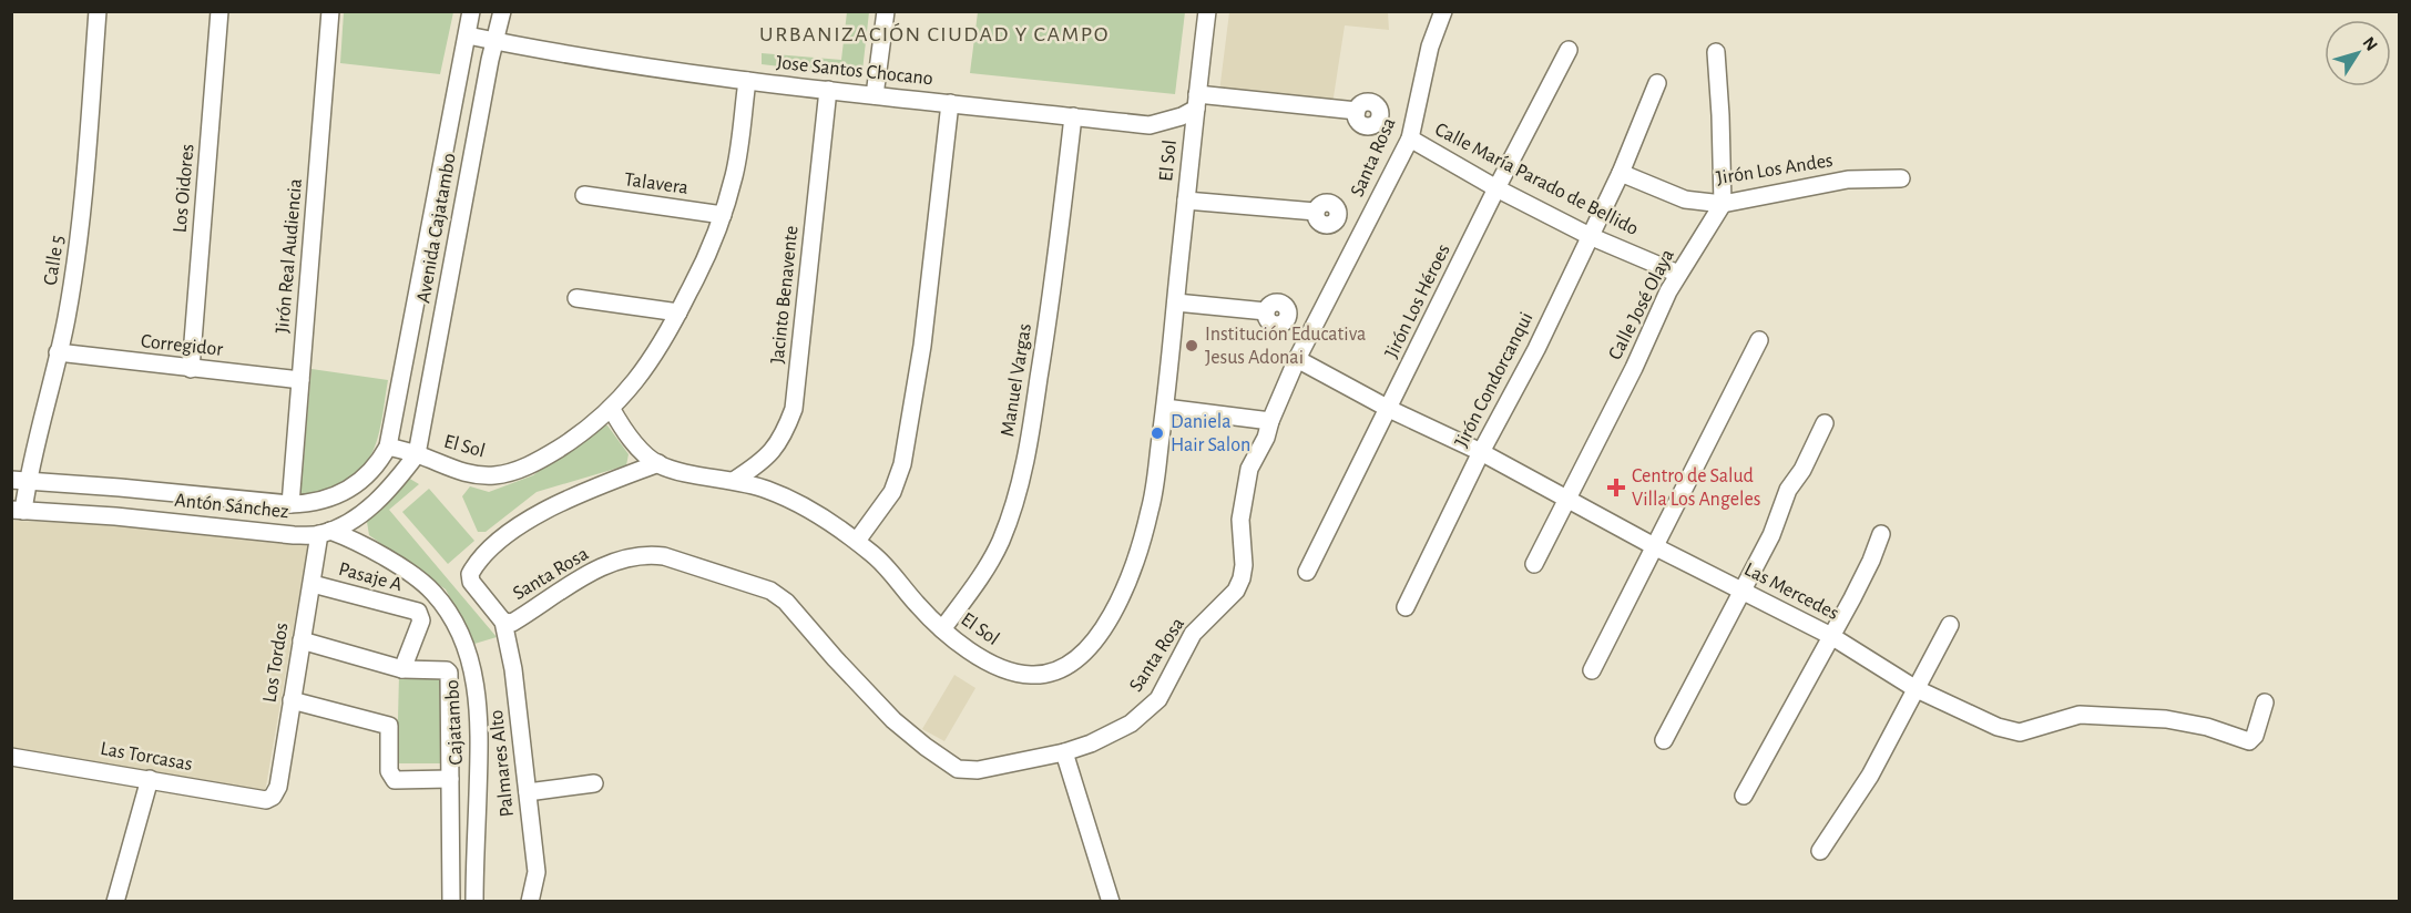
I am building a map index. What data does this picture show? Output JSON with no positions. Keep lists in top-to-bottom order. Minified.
{"streets":{"street":["Jose Santos Chocano","Santa Rosa","El Sol","Jirón Los Andes","Calle María Parado de Bellido","Talavera","Los Oidores","Avenida Cajatambo","Jirón Real Audiencia","Calle 5","Jacinto Benavente","Jirón Los Héroes","Calle José Olaya","Corregidor","Manuel Vargas","Jirón Condorcanqui","Antón Sánchez","Pasaje A","Las Mercedes","Los Tordos","Cajatambo","Las Torcasas","Palmares Alto"]},"crossings":[["Jose Santos Chocano","El Sol"],["Jose Santos Chocano","Avenida Cajatambo"],["Jose Santos Chocano","Jacinto Benavente"],["Jose Santos Chocano","Manuel Vargas"],["Santa Rosa","Calle María Parado de Bellido"],["Santa Rosa","Las Mercedes"],["Santa Rosa","Palmares Alto"],["El Sol","Avenida Cajatambo"],["El Sol","Jacinto Benavente"],["El Sol","Manuel Vargas"],["El Sol","Antón Sánchez"],["Jirón Los Andes","Calle José Olaya"],["Jirón Los Andes","Jirón Condorcanqui"],["Calle María Parado de Bellido","Jirón Los Héroes"],["Calle María Parado de Bellido","Calle José Olaya"],["Calle María Parado de Bellido","Jirón Condorcanqui"],["Los Oidores","Corregidor"],["Avenida Cajatambo","Antón Sánchez"],["Jirón Real Audiencia","Corregidor"],["Jirón Real Audiencia","Antón Sánchez"],["Calle 5","Corregidor"],["Calle 5","Antón Sánchez"],["Jirón Los Héroes","Las Mercedes"],["Calle José Olaya","Las Mercedes"],["Jirón Condorcanqui","Las Mercedes"],["Antón Sánchez","Los Tordos"],["Antón Sánchez","Cajatambo"],["Pasaje A","Los Tordos"],["Los Tordos","Cajatambo"],["Los Tordos","Las Torcasas"]],"districts":["URBANIZACIÓN CIUDAD Y CAMPO"],"places":{"other":["Institución Educativa Jesus Adonai","Daniela Hair Salon"],"health":["Centro de Salud Villa Los Angeles"]},"north":"top right"}
